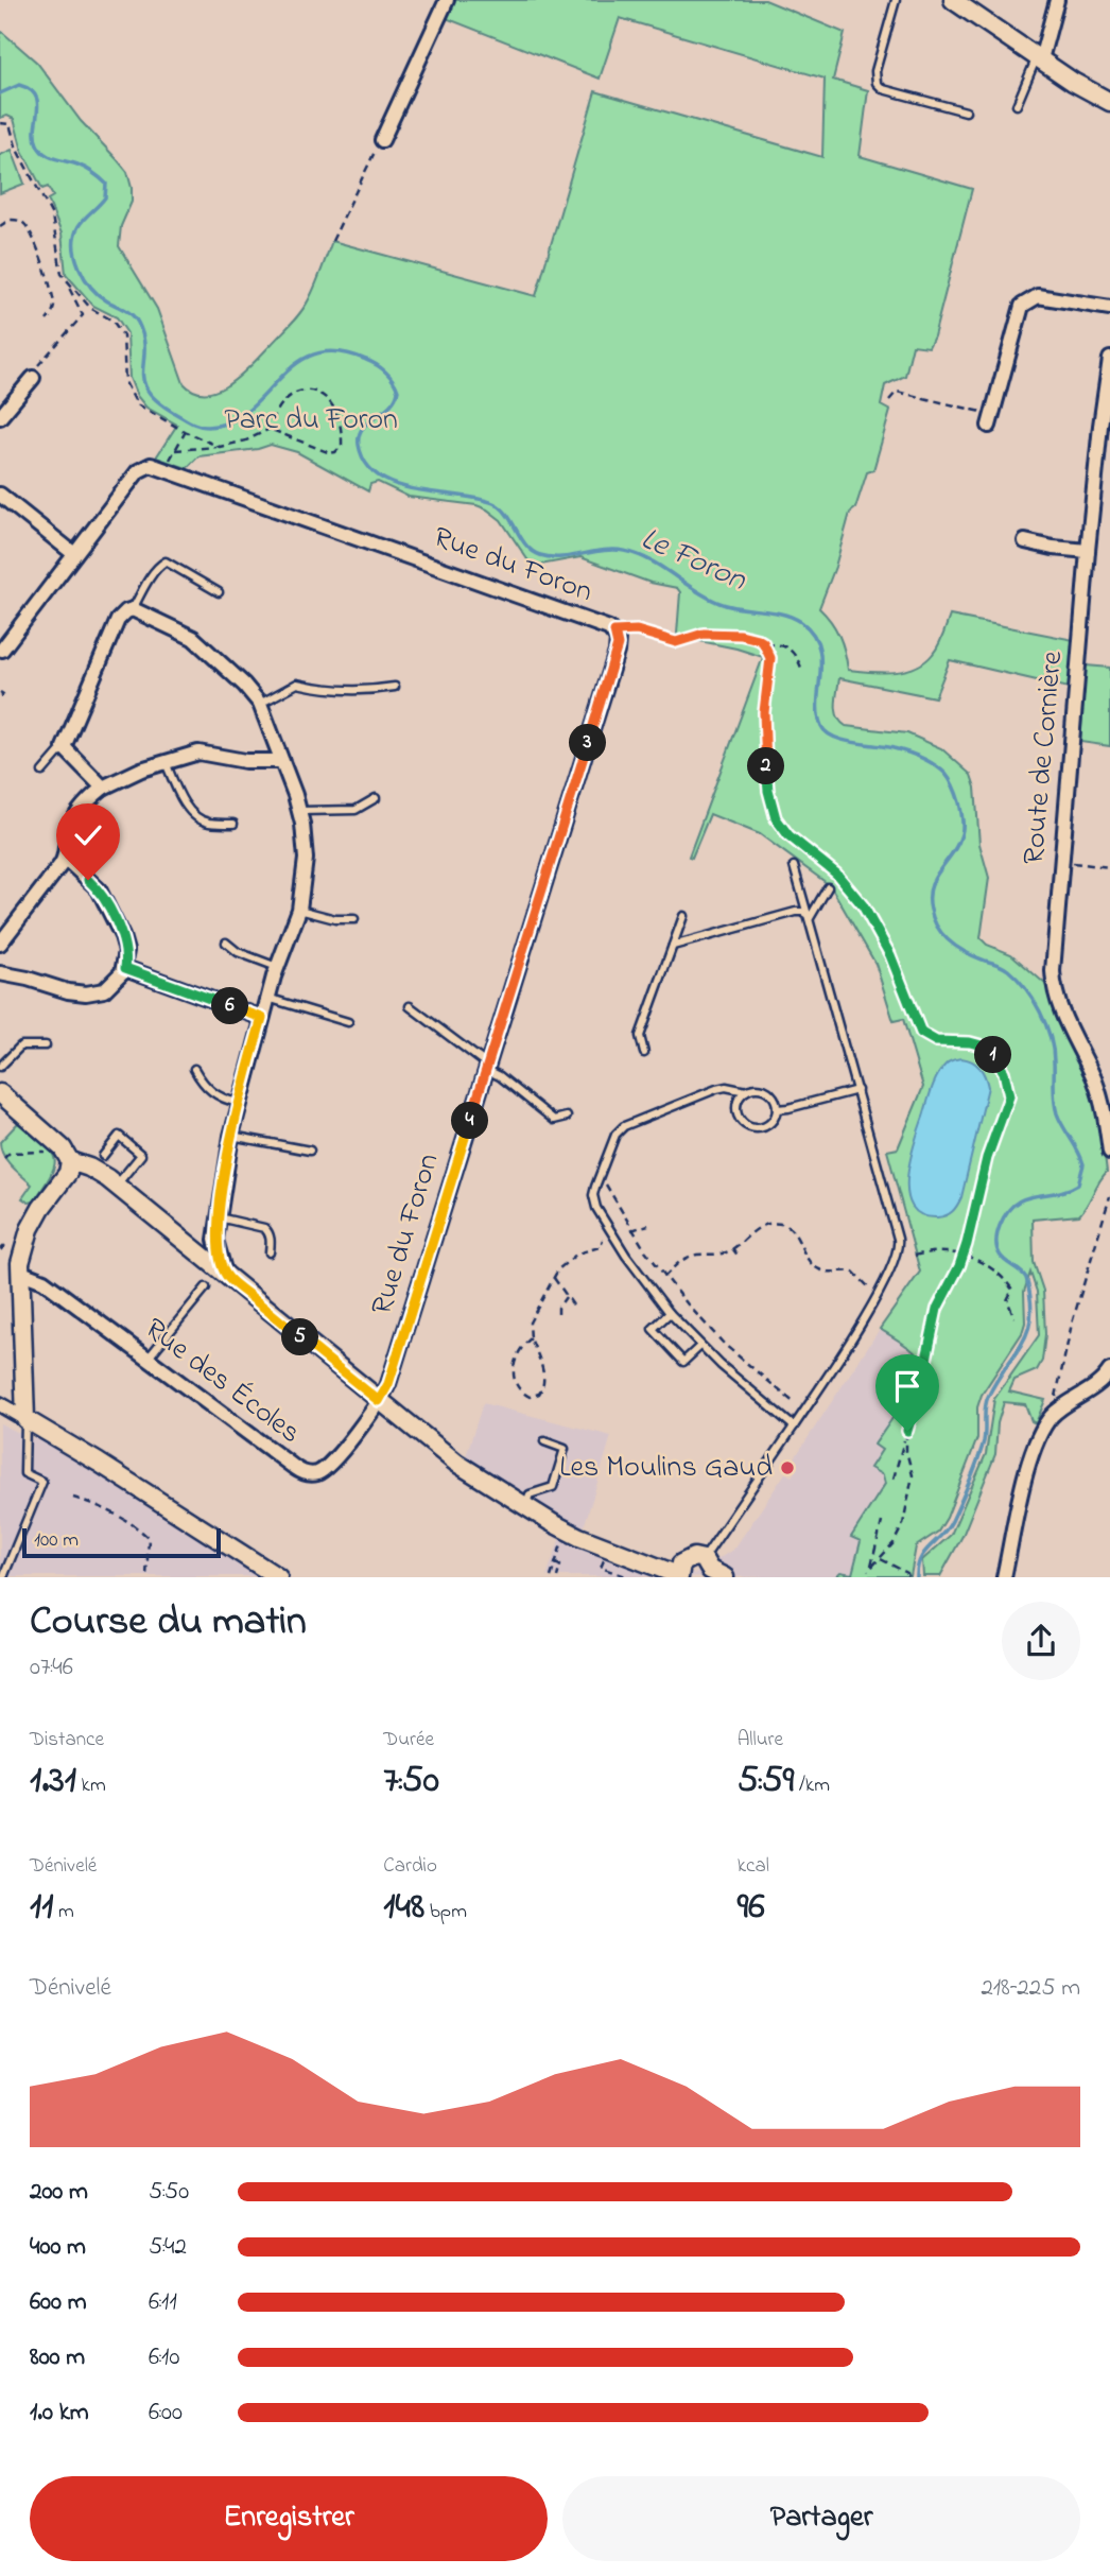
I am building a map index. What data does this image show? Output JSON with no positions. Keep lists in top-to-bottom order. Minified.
{"streets":{"street":["Rue du Foron","Route de Cornière","Rue des Écoles"]},"crossings":[["Rue du Foron","Rue des Écoles"]],"water":["Le Foron"],"parks":["Parc du Foron"],"places":["Les Moulins Gaud"],"scale_bar":"100 m","page":{"pins":["3","2","6","1","4","5"],"scale":"100 m","heading":["Course du matin","07:46"],"stats":[["Distance","1.31 km"],["Durée","7:50"],["Allure","5:59 /km"],["Dénivelé","11 m"],["Cardio","148 bpm"],["kcal","96"]],"chart":["Dénivelé","218–225 m"],"list":[{"name":"200 m","note":"5:50"},{"name":"400 m","note":"5:42"},{"name":"600 m","note":"6:11"},{"name":"800 m","note":"6:10"},{"name":"1.0 km","note":"6:00"}],"buttons":["Enregistrer","Partager"]}}
